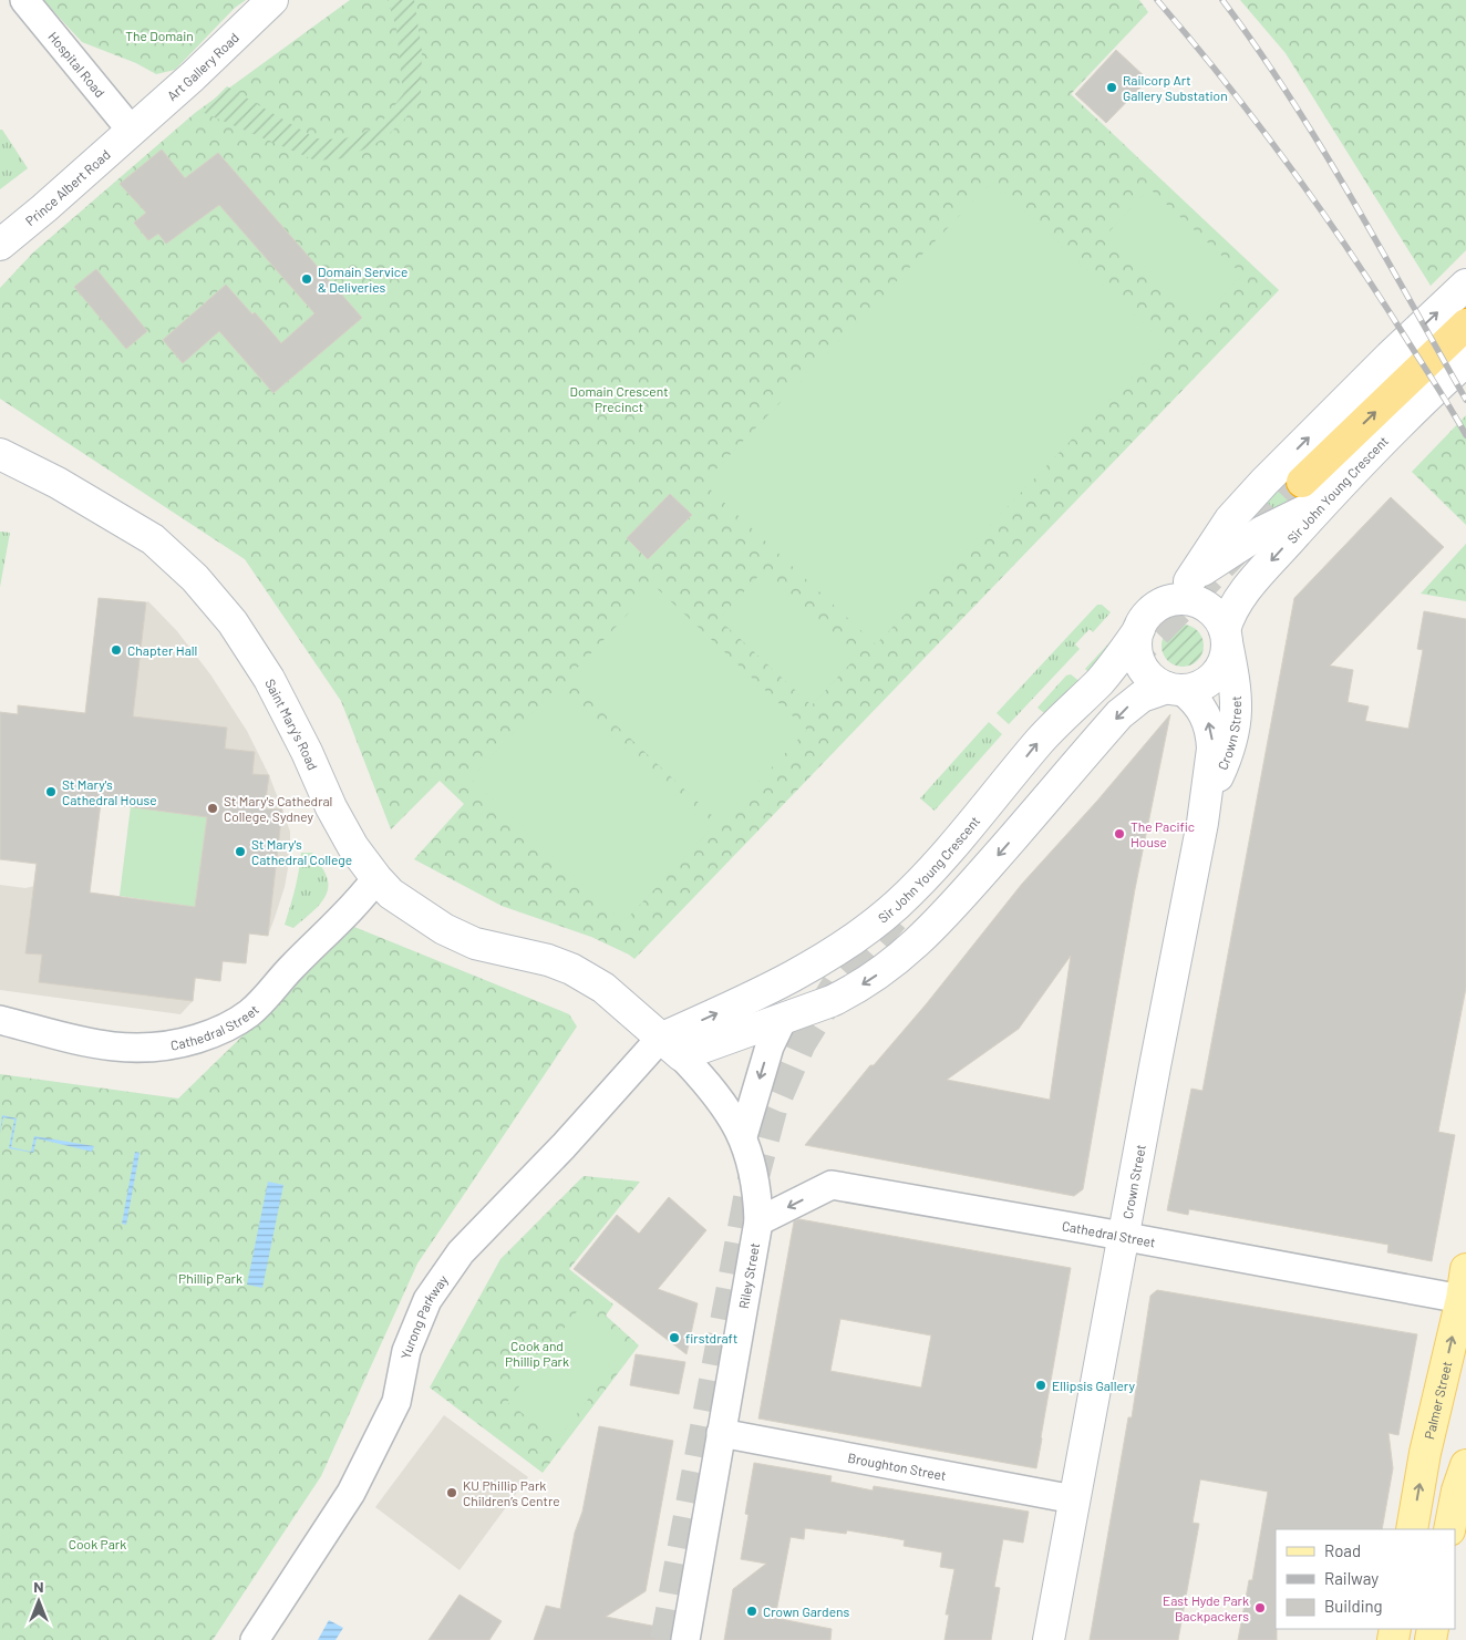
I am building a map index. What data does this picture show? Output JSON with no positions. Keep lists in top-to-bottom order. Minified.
{"streets":{"main road":["Palmer Street"],"street":["Hospital Road","Art Gallery Road","Prince Albert Road","Sir John Young Crescent","Saint Mary's Road","Crown Street","Cathedral Street","Riley Street","Yurong Parkway","Broughton Street"]},"crossings":[["Hospital Road","Art Gallery Road"],["Hospital Road","Prince Albert Road"],["Art Gallery Road","Prince Albert Road"],["Sir John Young Crescent","Saint Mary's Road"],["Sir John Young Crescent","Crown Street"],["Sir John Young Crescent","Riley Street"],["Sir John Young Crescent","Yurong Parkway"],["Saint Mary's Road","Cathedral Street"],["Saint Mary's Road","Riley Street"],["Saint Mary's Road","Yurong Parkway"],["Crown Street","Cathedral Street"],["Crown Street","Broughton Street"],["Cathedral Street","Riley Street"],["Cathedral Street","Palmer Street"],["Riley Street","Yurong Parkway"],["Riley Street","Broughton Street"]],"one_way":["Palmer Street"],"parks":["The Domain","Domain Crescent Precinct","Phillip Park","Cook and Phillip Park","Cook Park"],"places":["Railcorp Art Gallery Substation","Domain Service & Deliveries","Chapter Hall","St Mary's Cathedral House","St Mary's Cathedral College, Sydney","The Pacific House","St Mary's Cathedral College","firstdraft","Ellipsis Gallery","KU Phillip Park Children’s Centre","East Hyde Park Backpackers","Crown Gardens"],"legend":["Road","Railway","Building"],"north":"top"}
